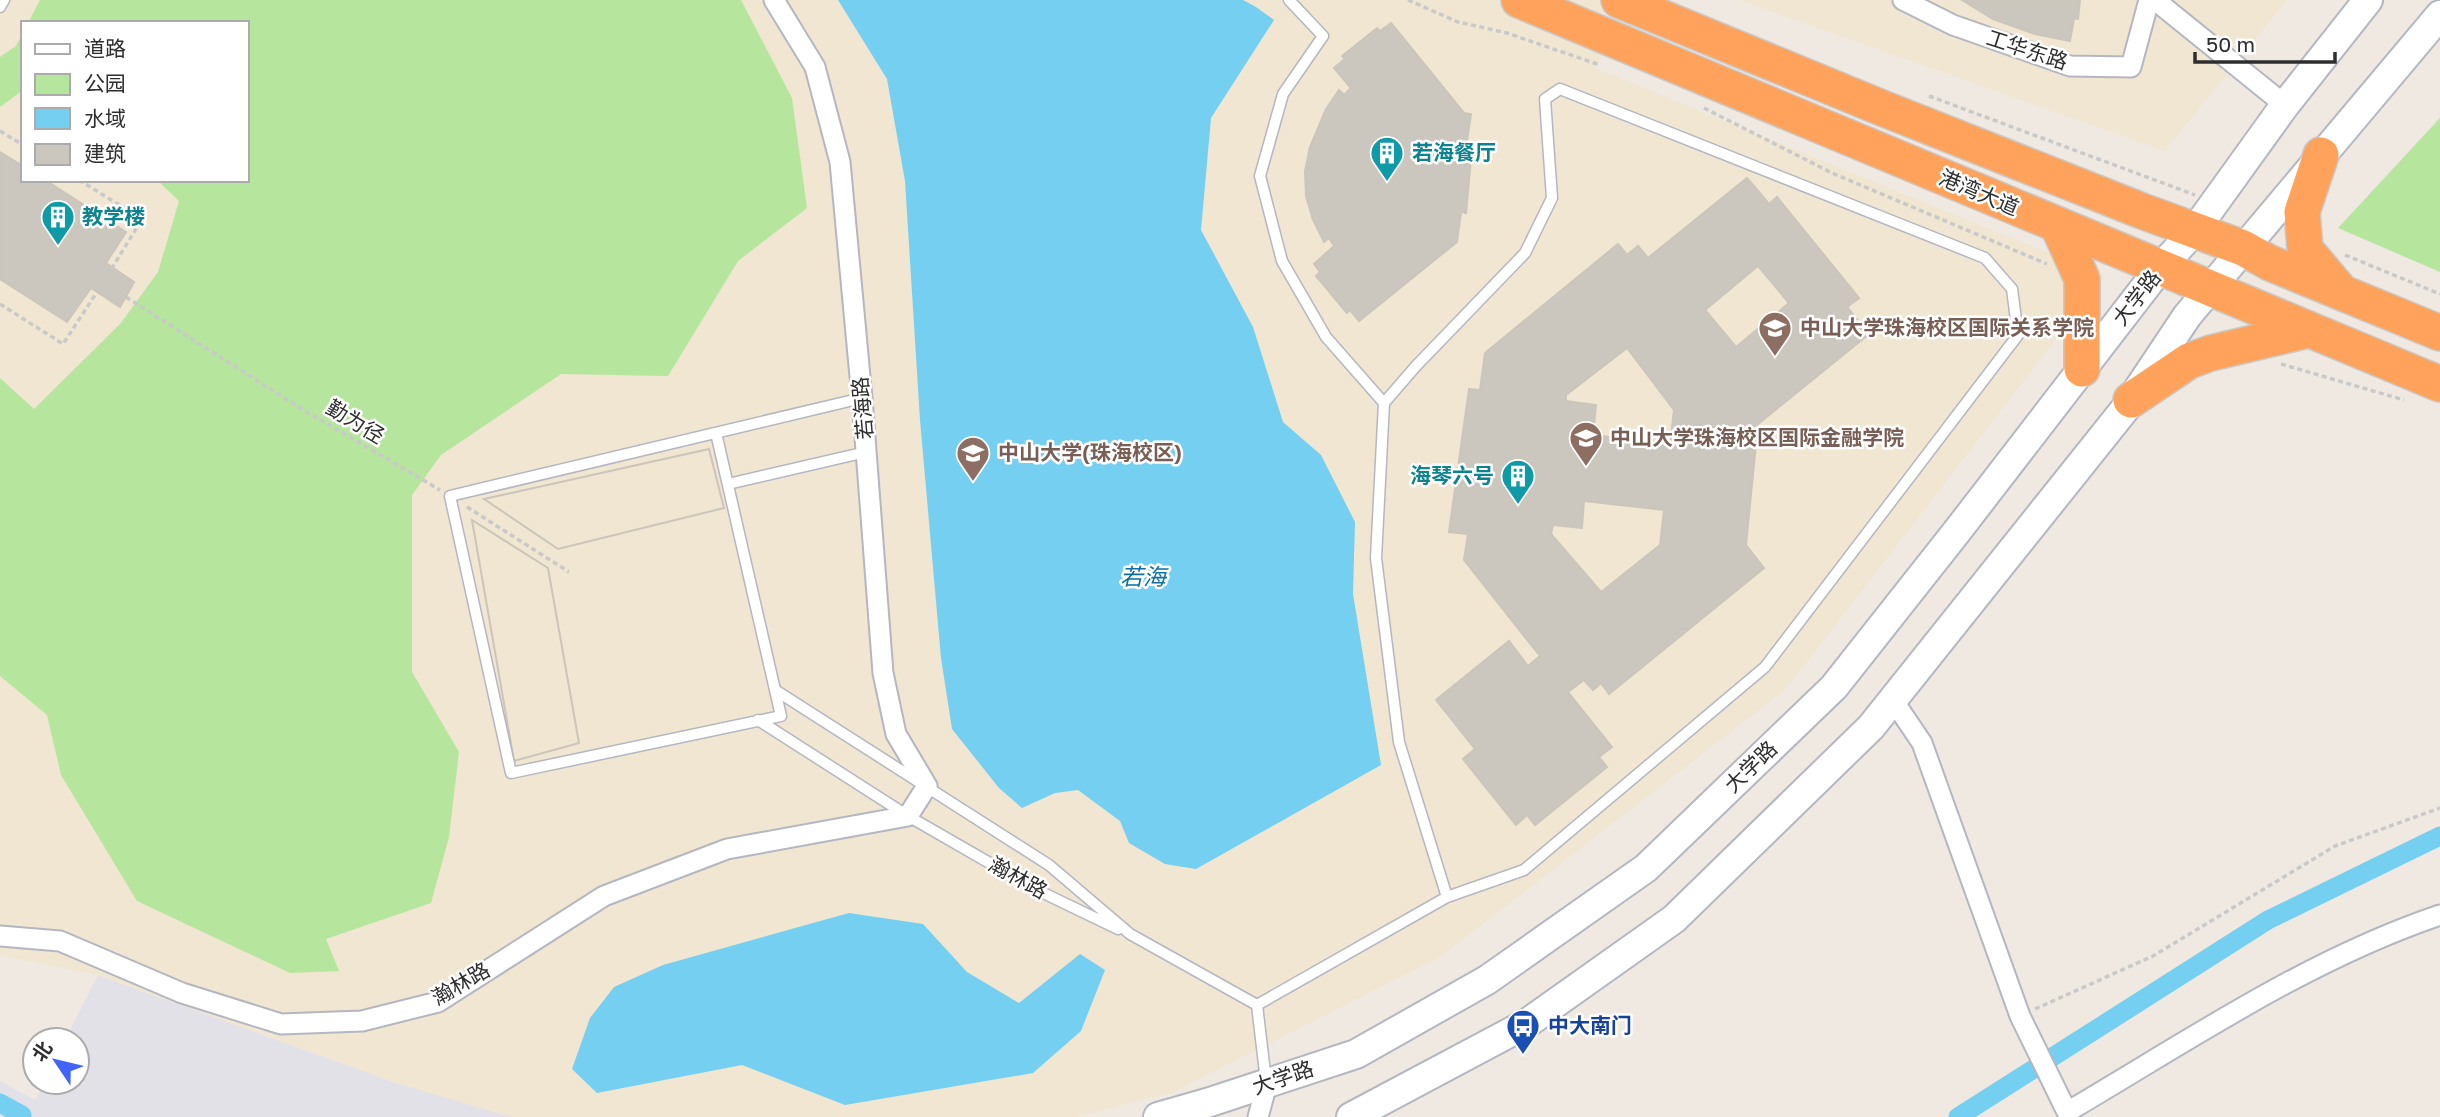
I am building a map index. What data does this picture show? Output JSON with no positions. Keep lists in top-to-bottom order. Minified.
{"streets":{"highway":["港湾大道"],"street":["工华东路","大学路","若海路","瀚林路"],"path":["勤为径"]},"crossings":[["港湾大道","大学路"]],"water":["若海"],"places":{"building":["若海餐厅","教学楼","海琴六号"],"school or university":["中山大学珠海校区国际关系学院","中山大学珠海校区国际金融学院","中山大学(珠海校区)"],"bus stop":["中大南门"]},"legend":["道路","公园","水域","建筑"],"scale_bar":"50 m","north":"top left"}
